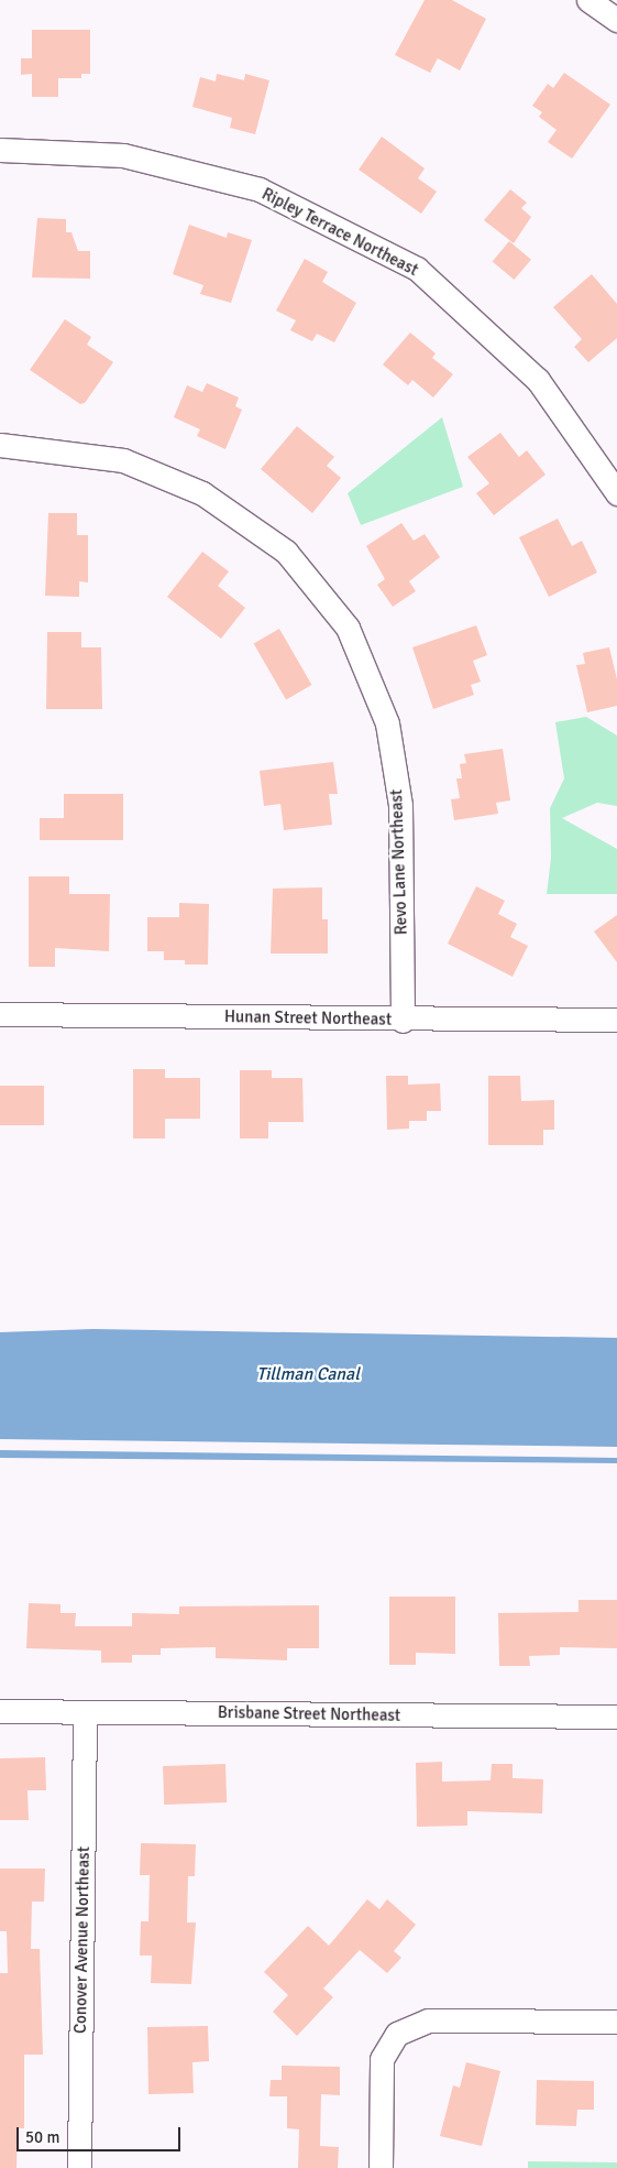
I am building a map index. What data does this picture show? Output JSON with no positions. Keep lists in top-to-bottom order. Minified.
{"streets":{"street":["Ripley Terrace Northeast","Revo Lane Northeast","Hunan Street Northeast","Brisbane Street Northeast","Conover Avenue Northeast"]},"crossings":[["Revo Lane Northeast","Hunan Street Northeast"],["Brisbane Street Northeast","Conover Avenue Northeast"]],"water":["Tillman Canal"],"scale_bar":"50 m"}
